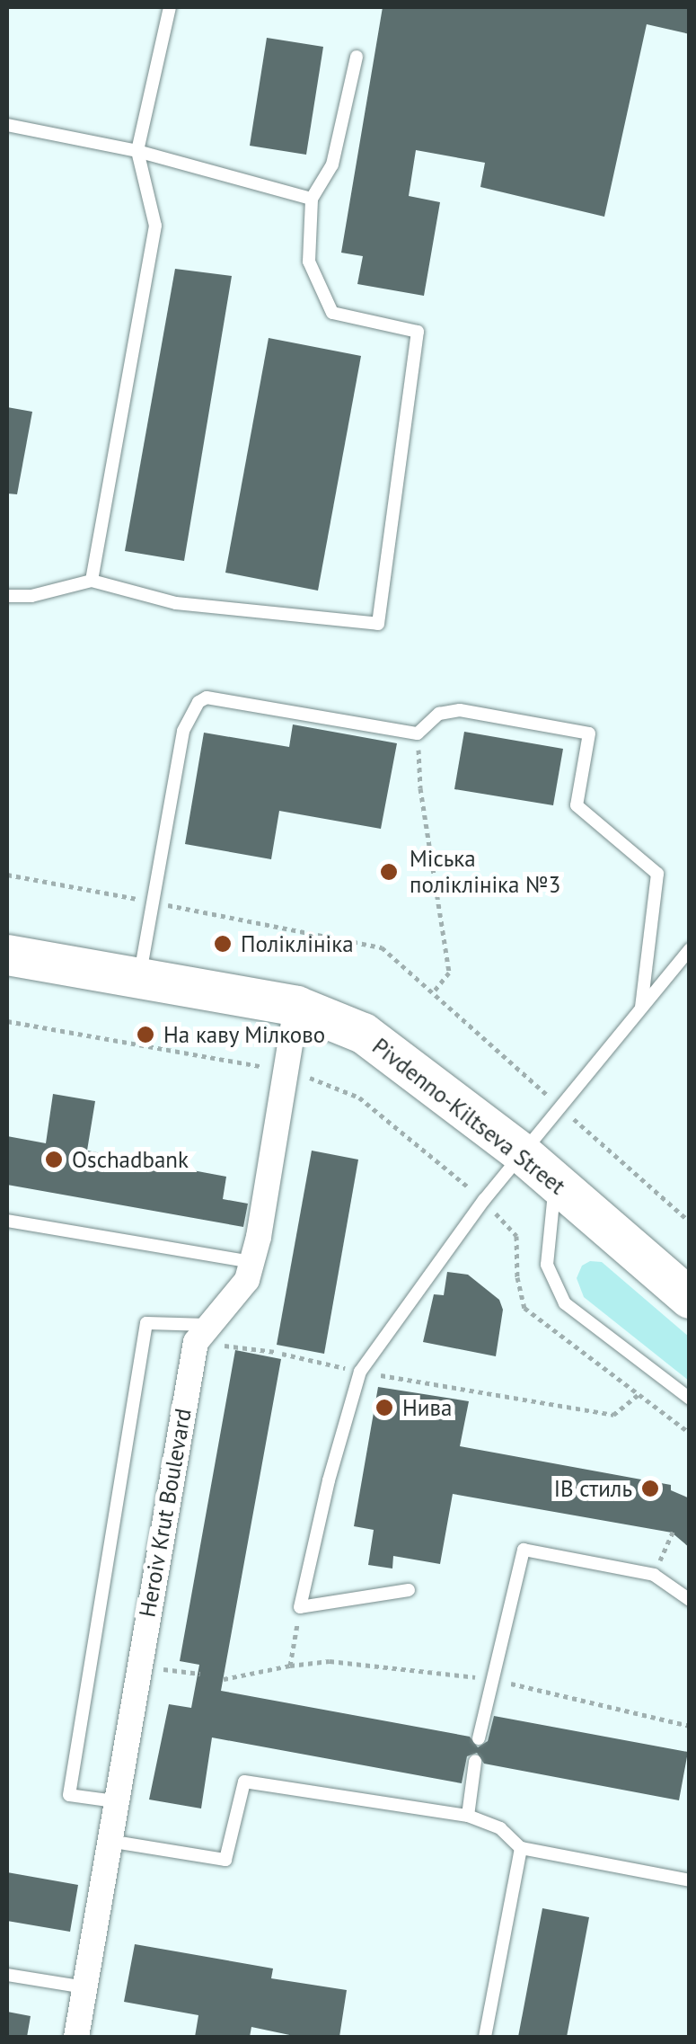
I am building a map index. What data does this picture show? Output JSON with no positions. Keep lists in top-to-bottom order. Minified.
{"streets":{"main road":["Pivdenno-Kiltseva Street"],"street":["Heroiv Krut Boulevard"]},"crossings":[["Pivdenno-Kiltseva Street","Heroiv Krut Boulevard"]],"places":["Міська поліклініка №3","Поліклініка","На каву Мілково","Oschadbank","Нива","ІВ стиль"]}
